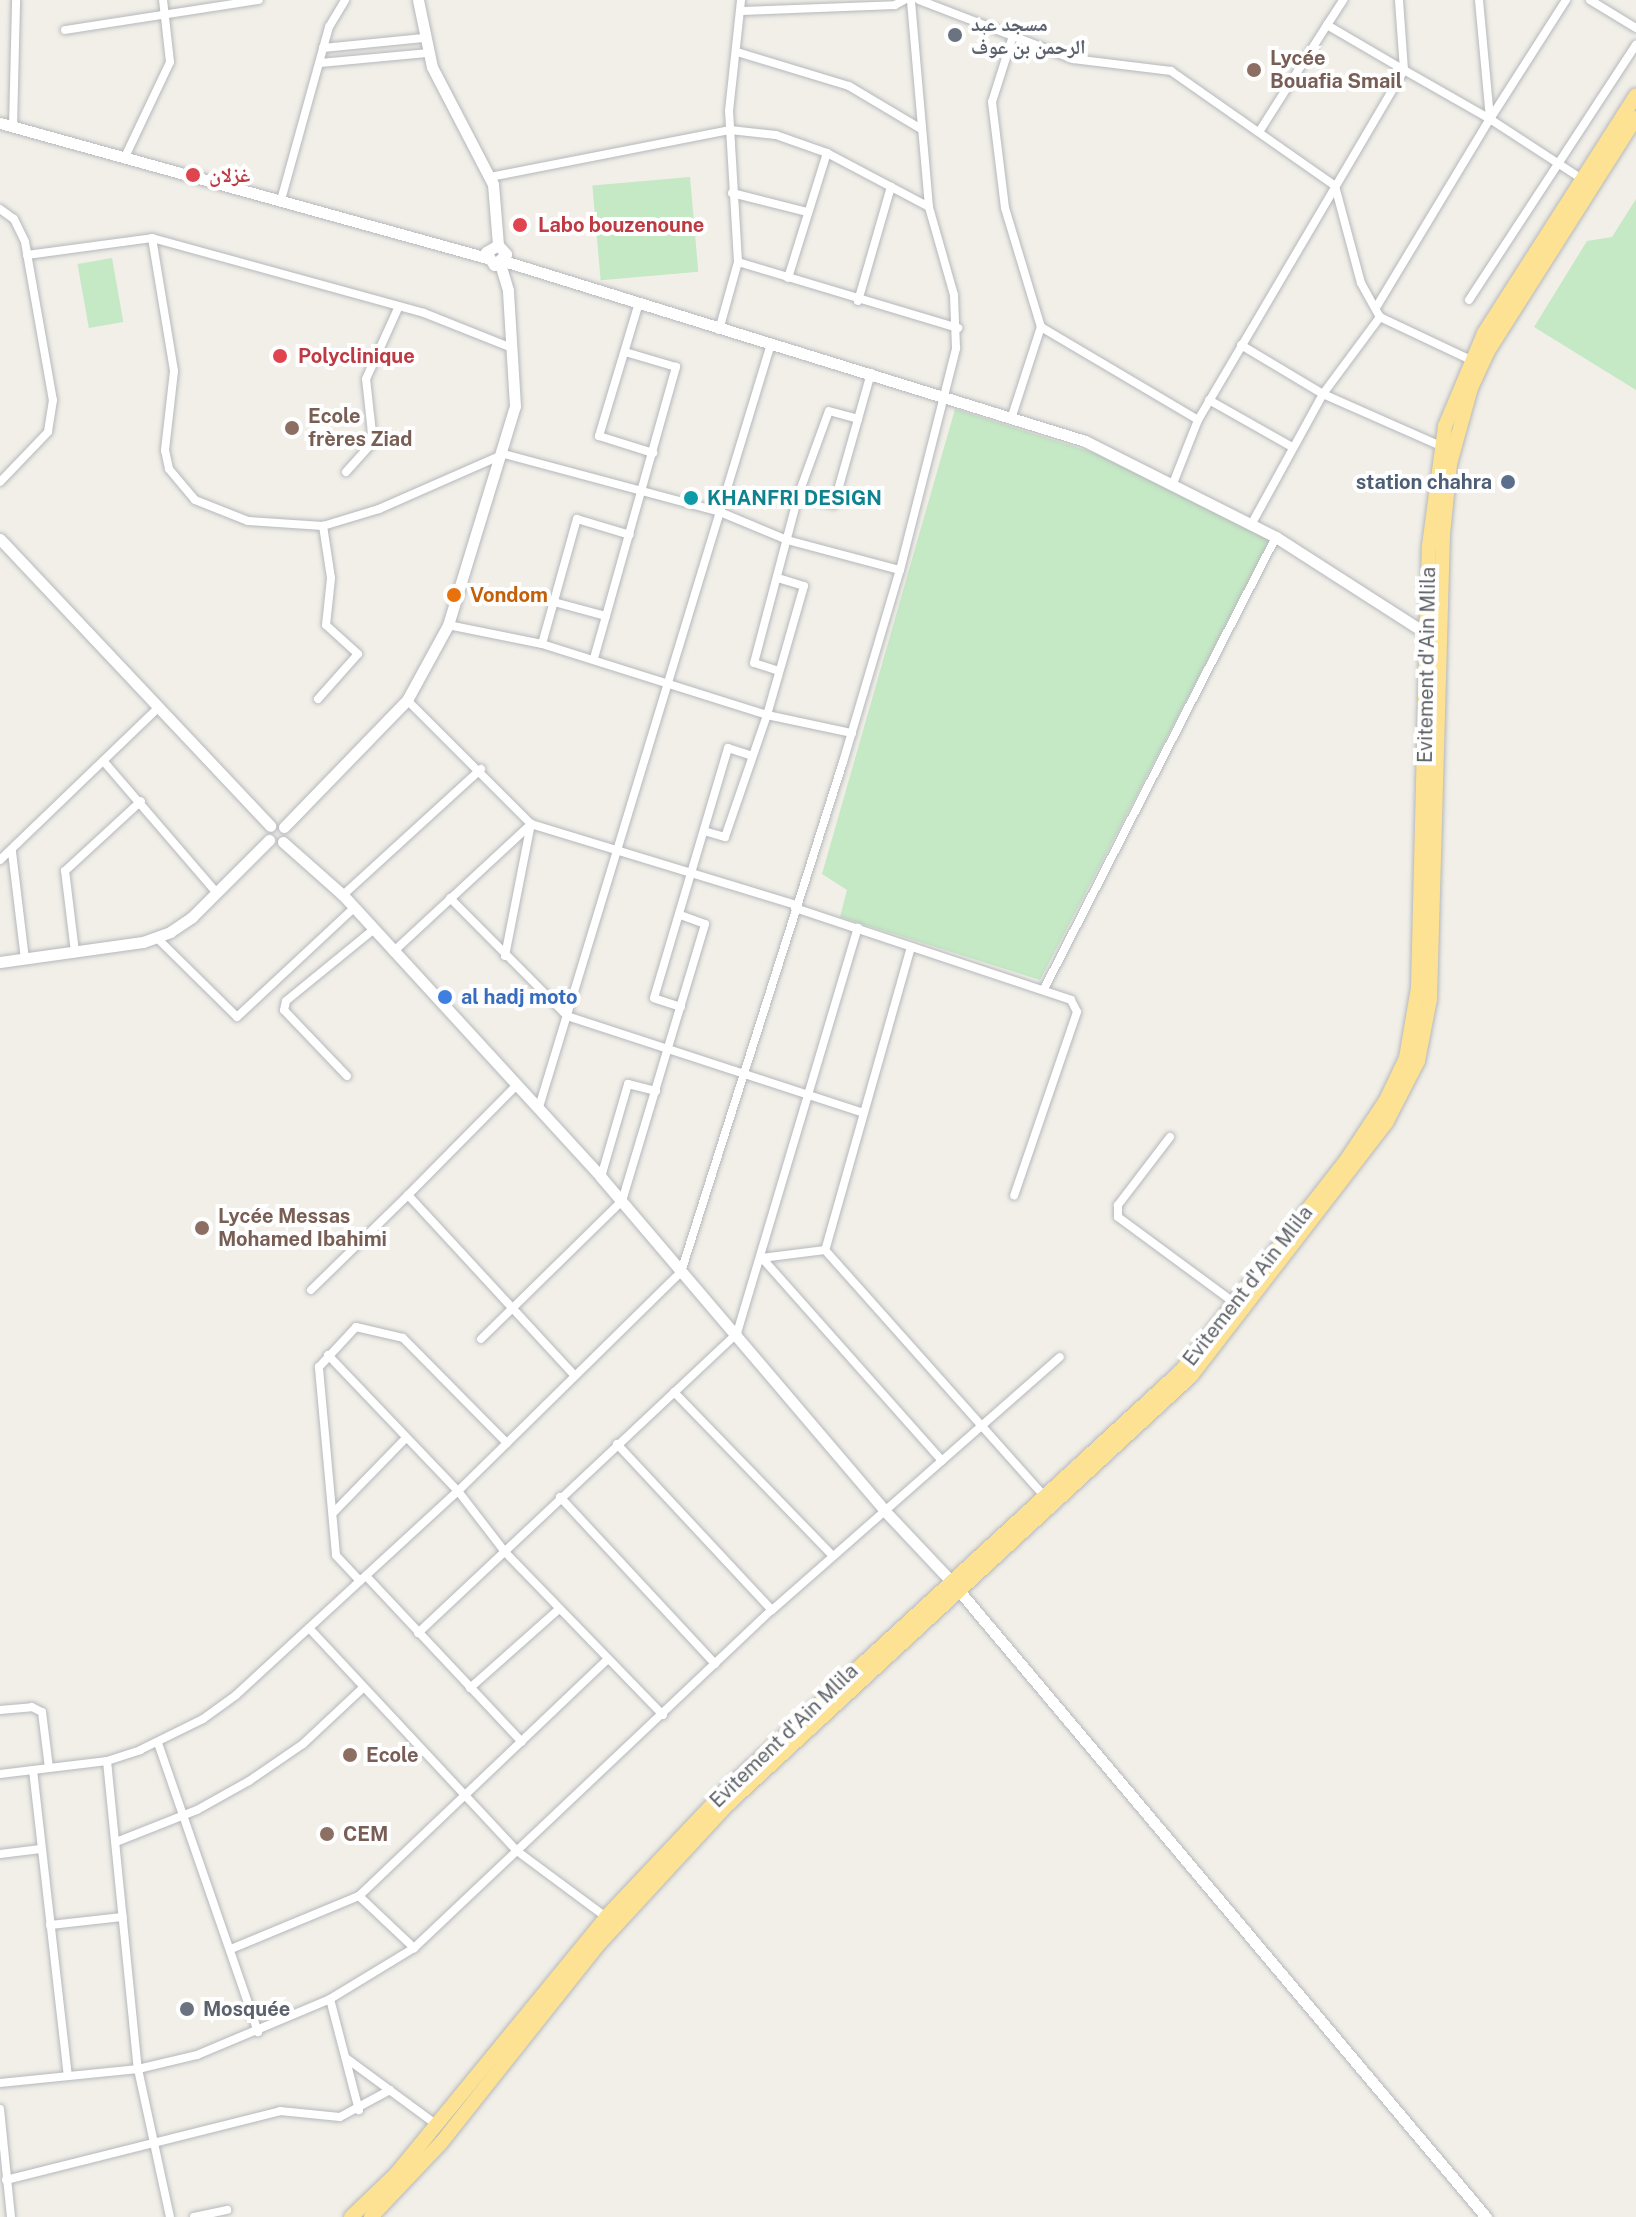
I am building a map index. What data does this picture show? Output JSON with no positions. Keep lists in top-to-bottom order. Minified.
{"streets":{"highway":["Evitement d'Ain Mlila"]},"places":["مسجد عبد الرحمن بن عوف","Lycée Bouafia Smail","غزلان","Labo bouzenoune","Polyclinique","Ecole frères Ziad","station chahra","KHANFRI DESIGN","Vondom","al hadj moto","Lycée Messas Mohamed Ibahimi","Ecole","CEM","Mosquée"]}
